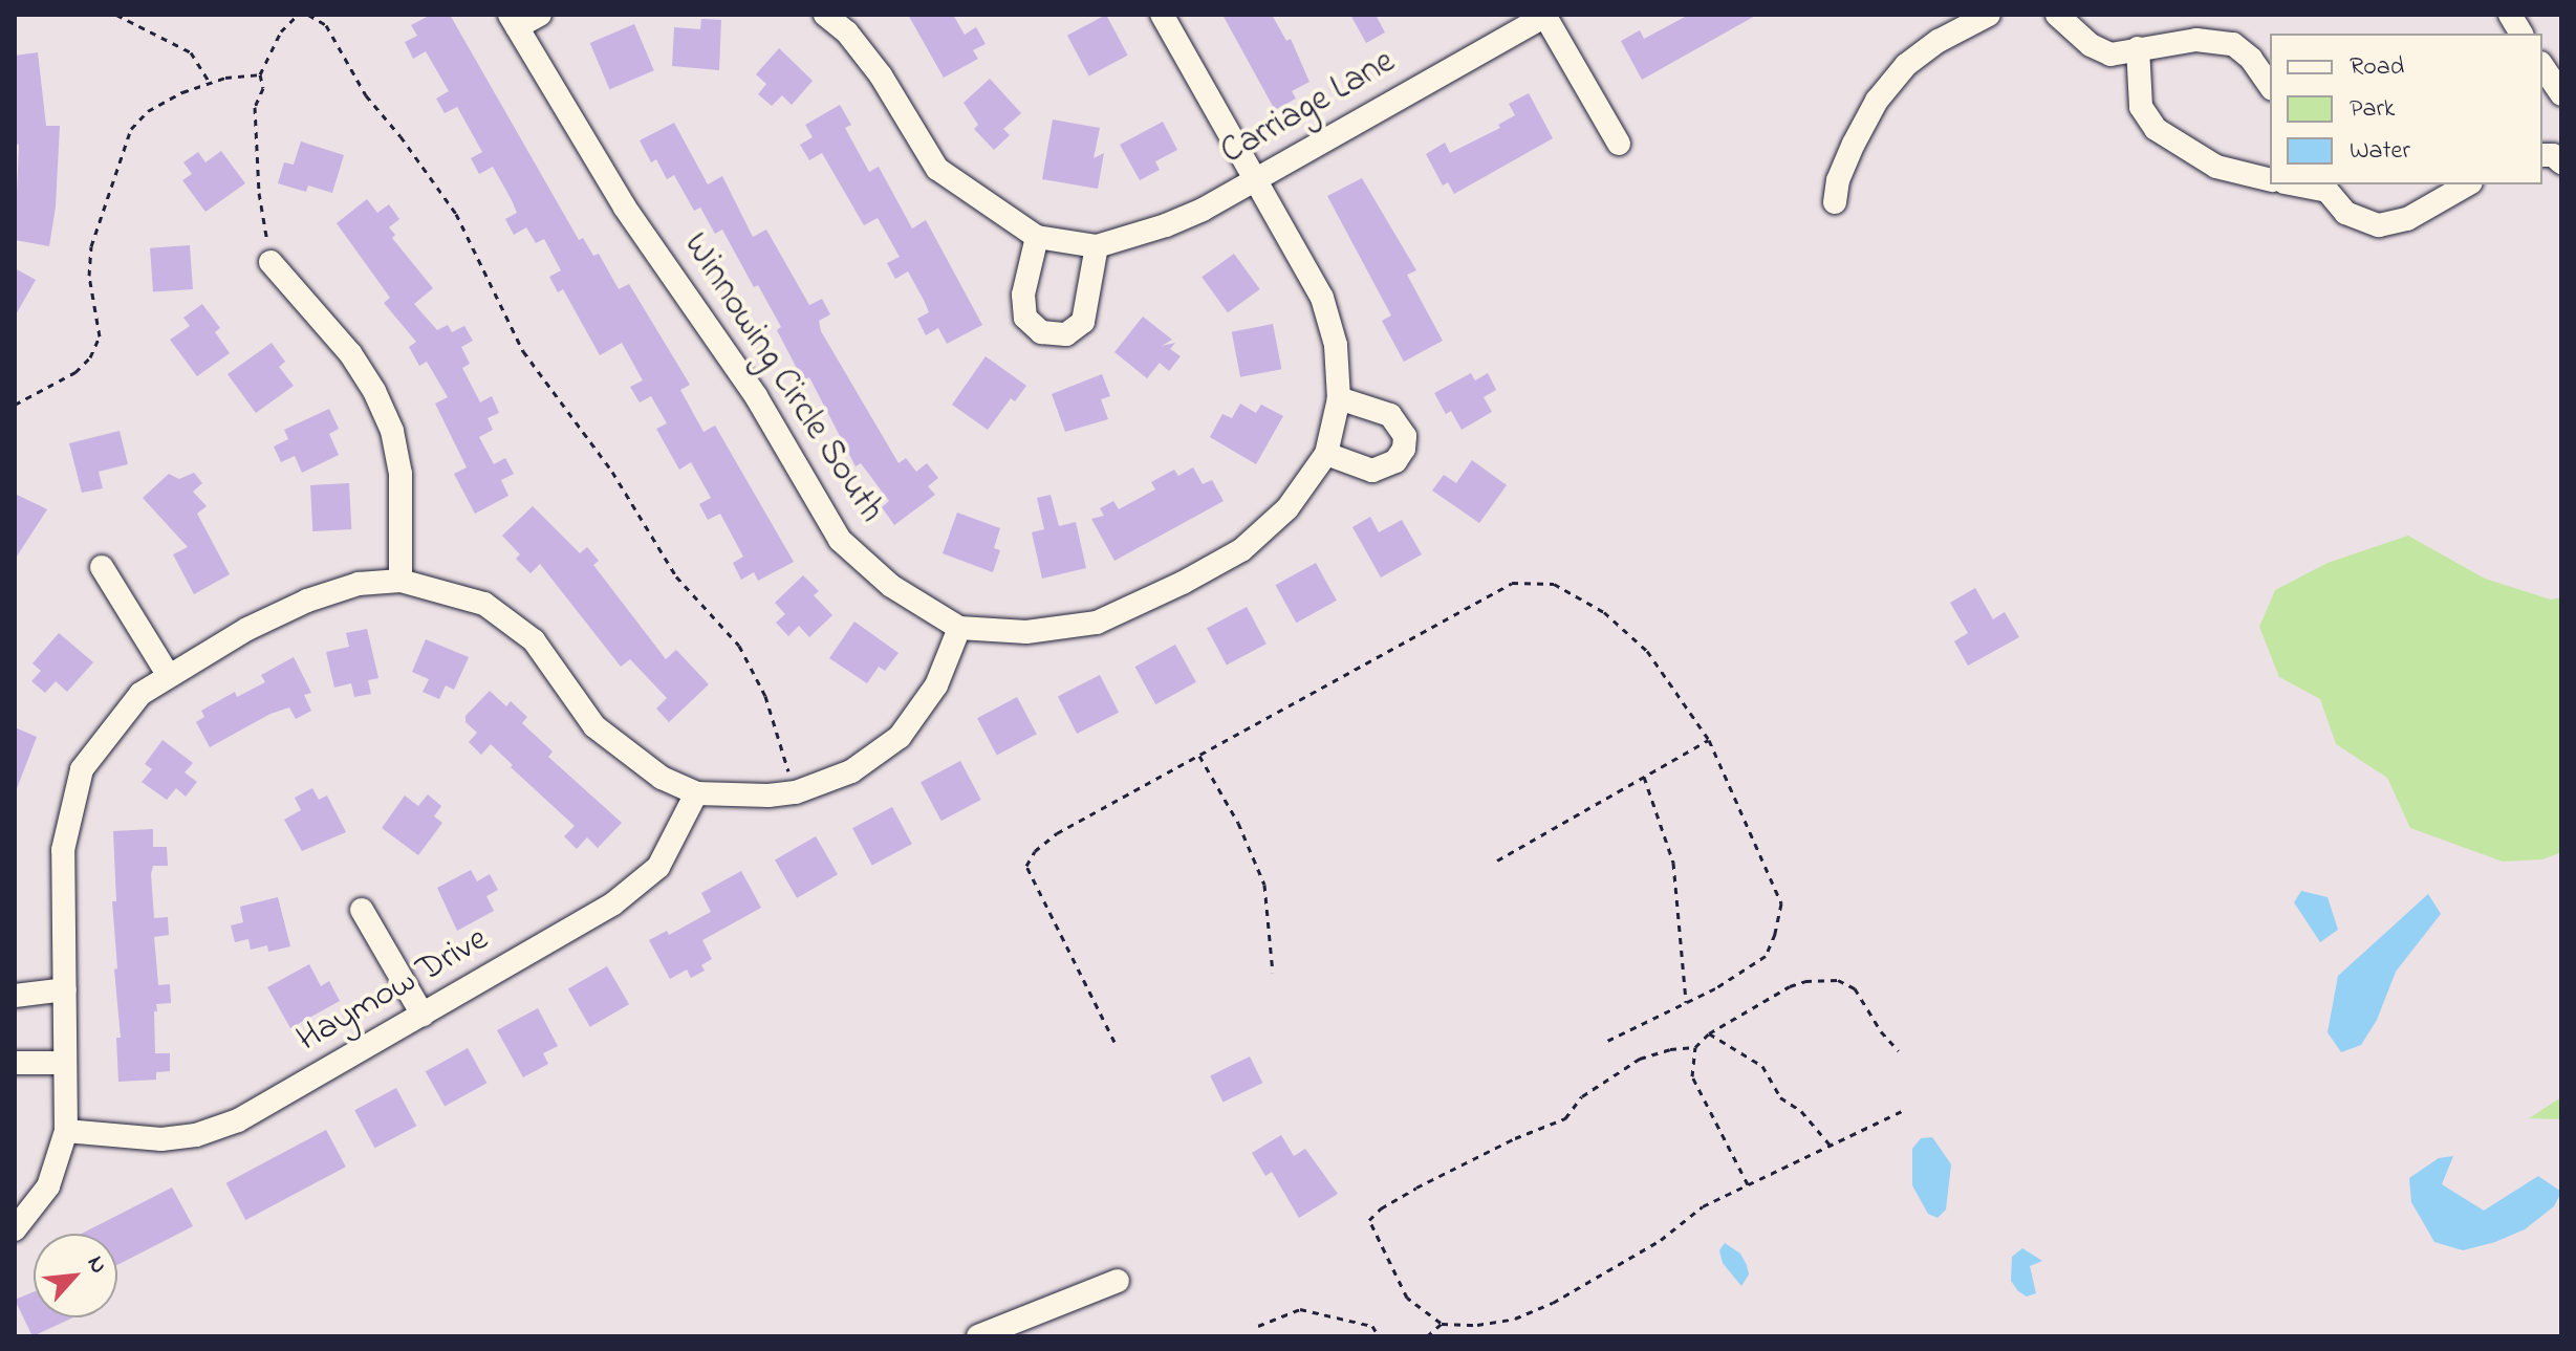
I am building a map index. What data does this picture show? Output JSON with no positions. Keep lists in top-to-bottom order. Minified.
{"streets":{"street":["Carriage Lane","Winnowing Circle South","Haymow Drive"]},"legend":["Road","Park","Water"],"north":"top right"}
